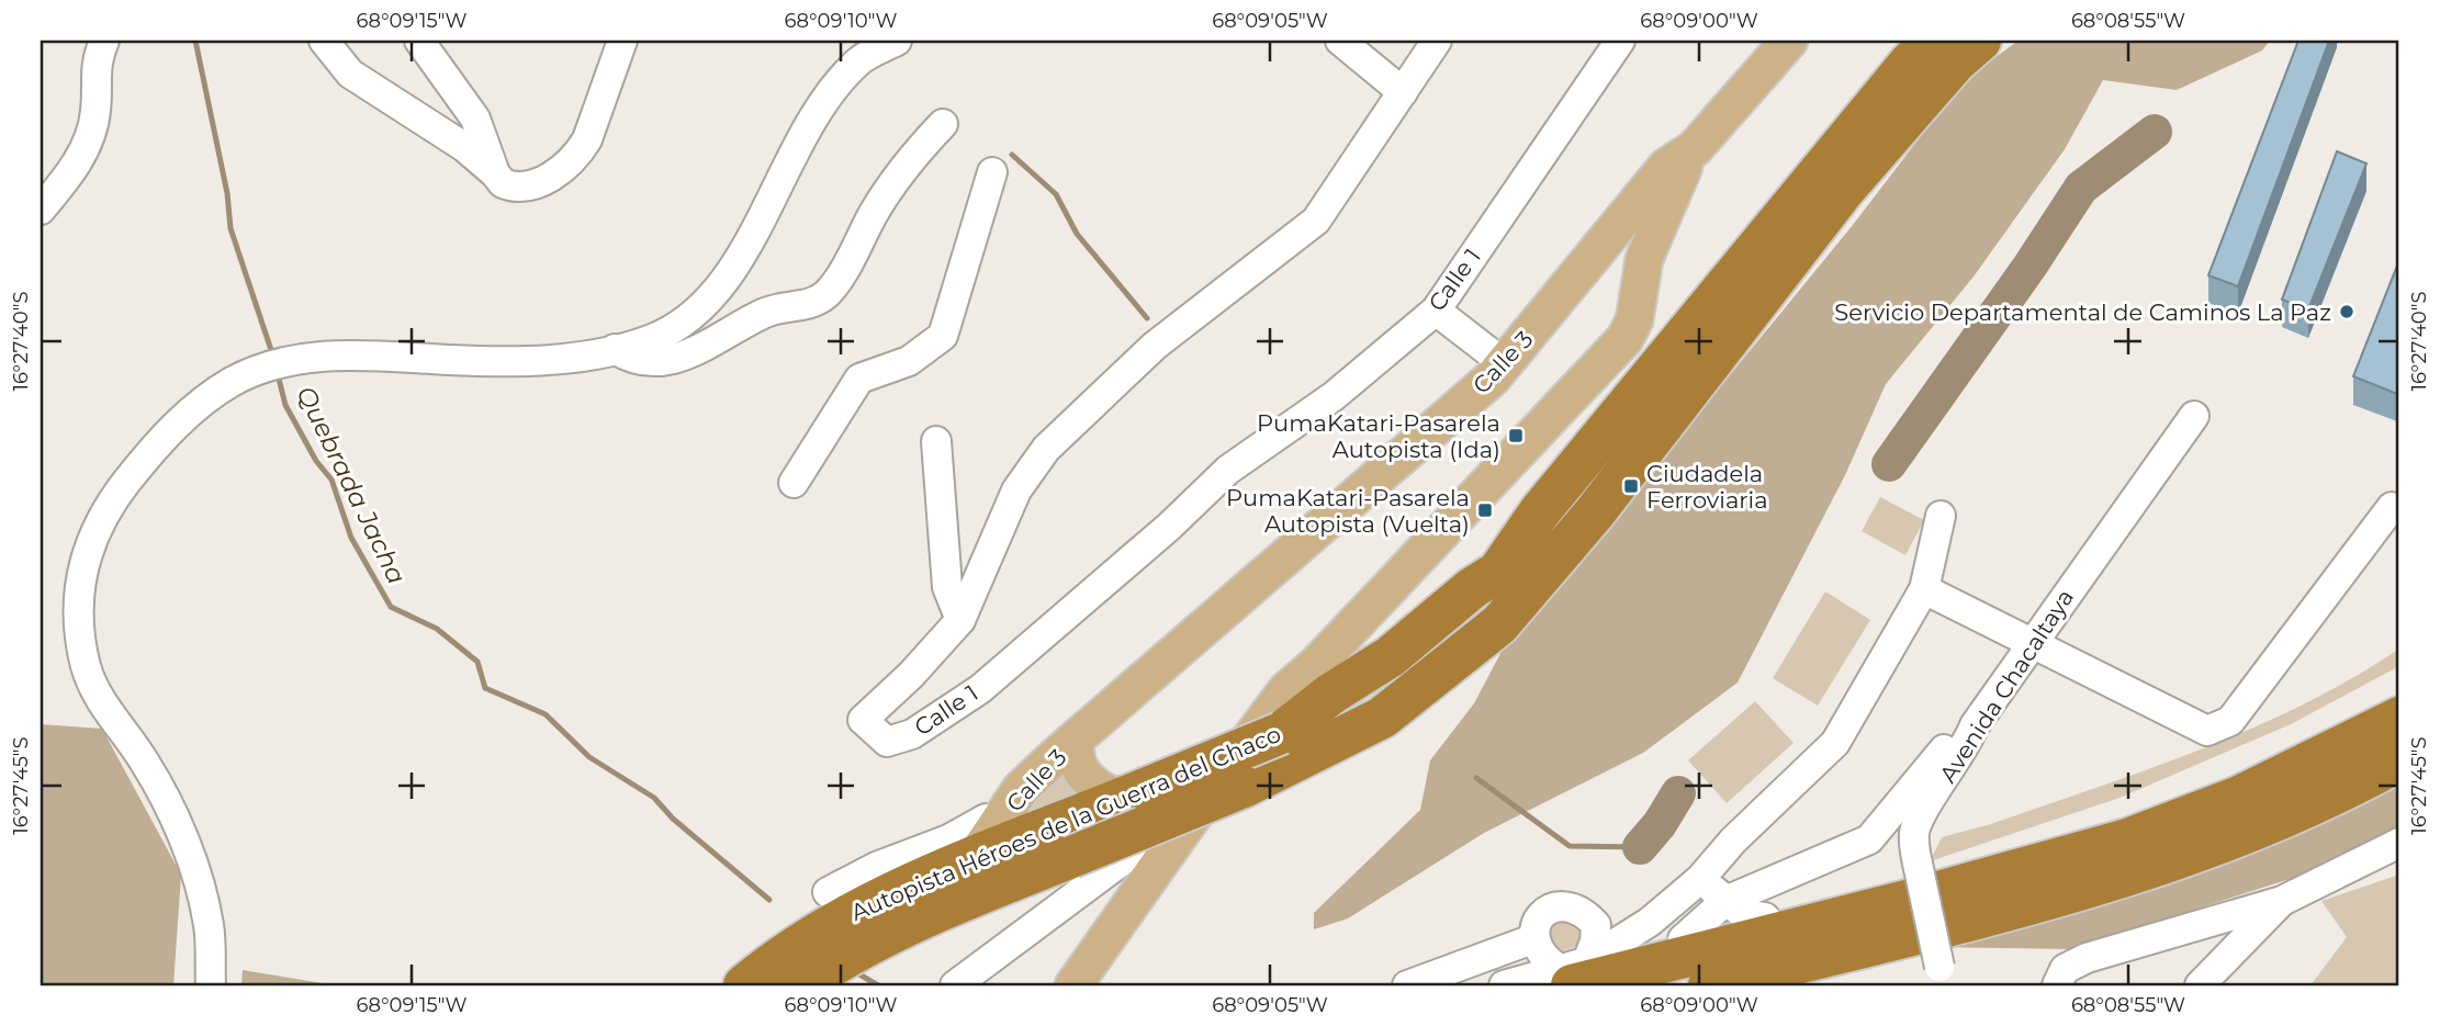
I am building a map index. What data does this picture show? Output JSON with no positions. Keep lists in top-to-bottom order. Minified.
{"streets":{"highway":["Autopista Héroes de la Guerra del Chaco"],"main road":["Calle 3"],"street":["Calle 1","Avenida Chacaltaya"]},"crossings":[["Calle 3","Autopista Héroes de la Guerra del Chaco"]],"water":["Quebrada Jacha"],"places":{"other":["Servicio Departamental de Caminos La Paz"],"transit":["PumaKatari-Pasarela Autopista (Ida)","Ciudadela Ferroviaria","PumaKatari-Pasarela Autopista (Vuelta)"]},"coordinates":["68°09'15\"W","68°09'10\"W","68°09'05\"W","68°09'00\"W","68°08'55\"W","16°27'40\"S","16°27'45\"S"]}
